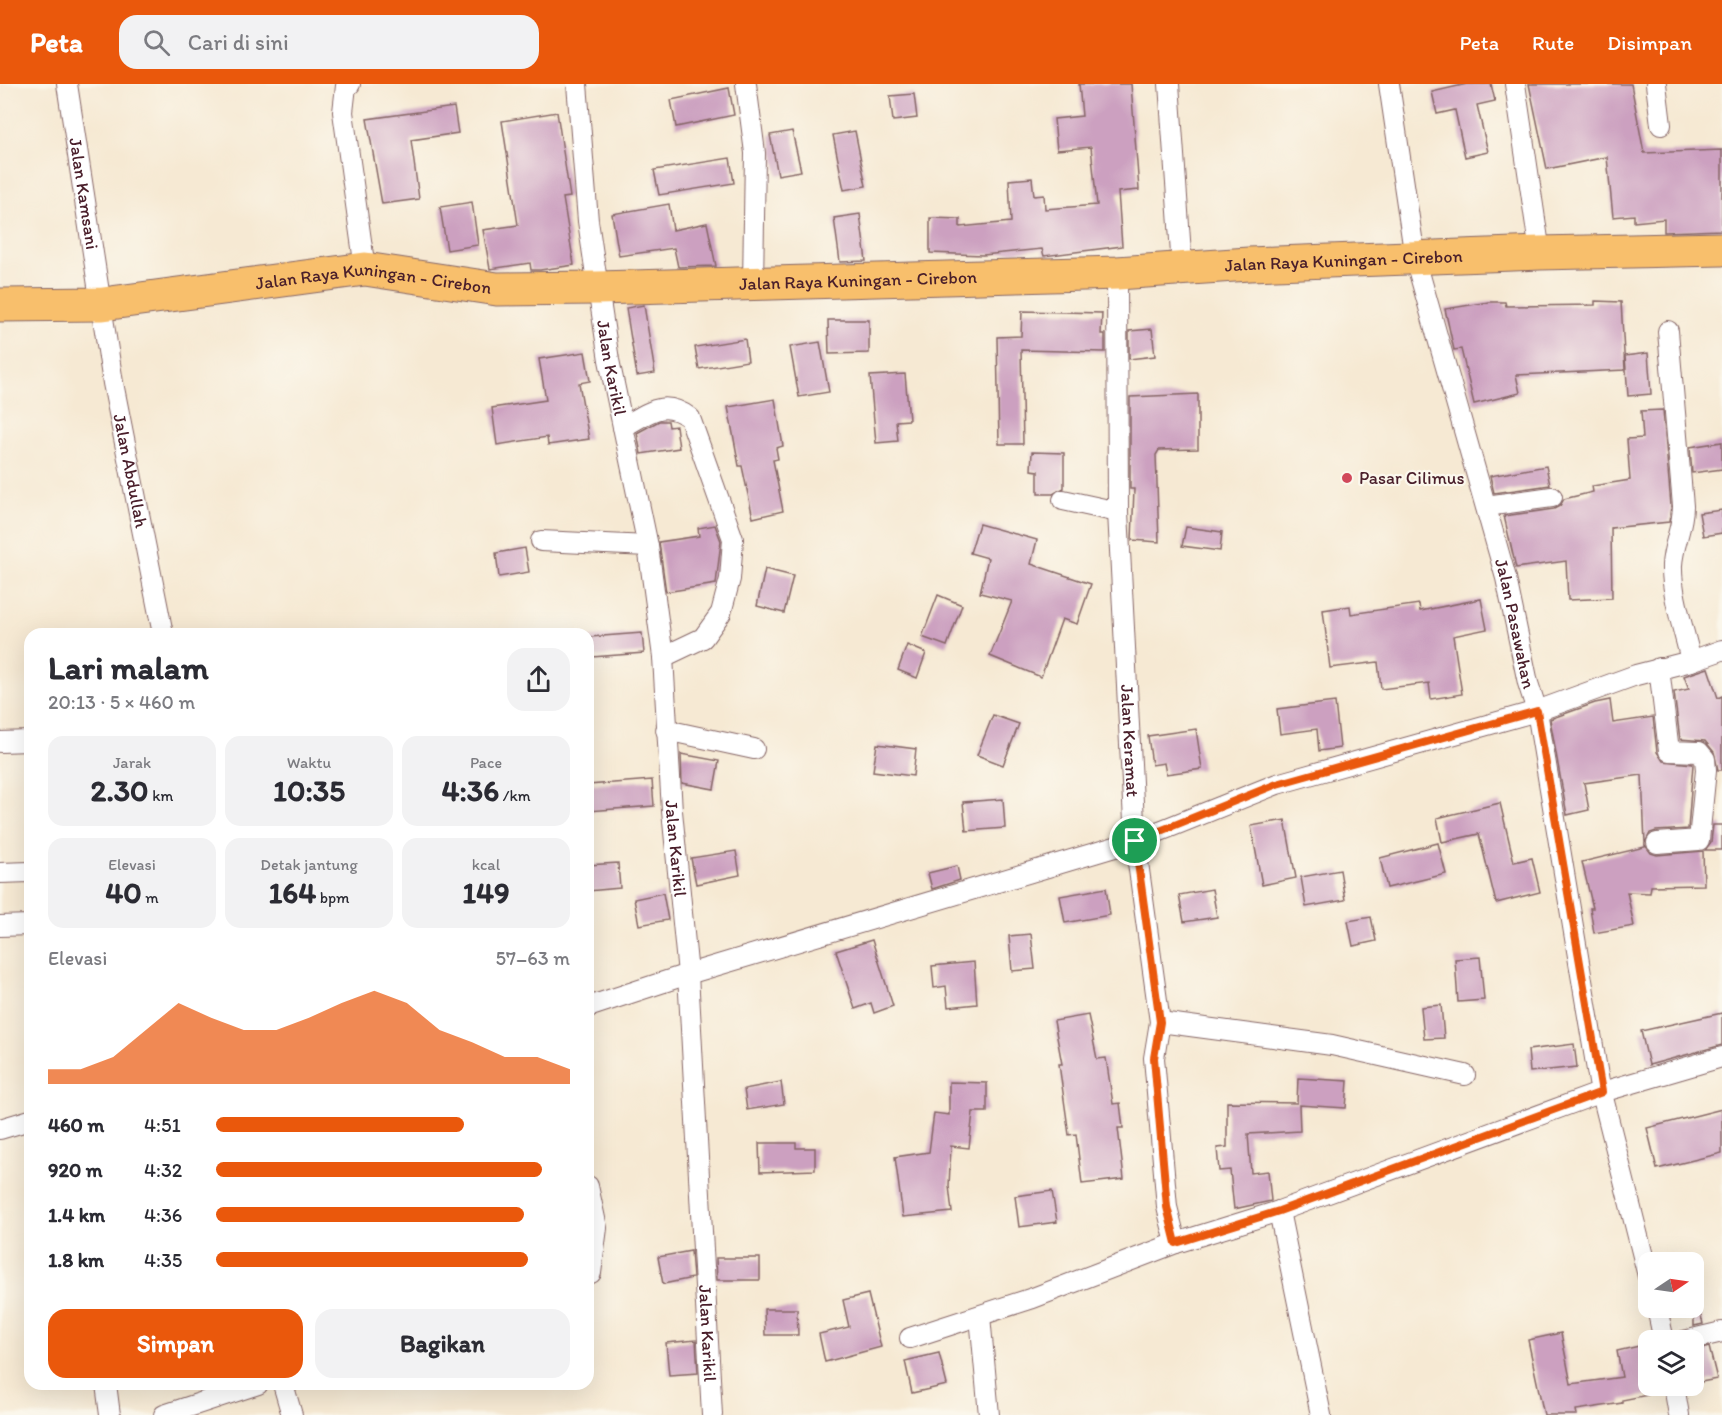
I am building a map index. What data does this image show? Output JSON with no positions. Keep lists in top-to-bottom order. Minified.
{"streets":{"highway":["Jalan Raya Kuningan - Cirebon"],"street":["Jalan Kamsani","Jalan Karikil","Jalan Abdullah","Jalan Pasawahan","Jalan Keramat"]},"crossings":[["Jalan Kamsani","Jalan Raya Kuningan - Cirebon"],["Jalan Kamsani","Jalan Abdullah"],["Jalan Raya Kuningan - Cirebon","Jalan Karikil"],["Jalan Raya Kuningan - Cirebon","Jalan Abdullah"],["Jalan Raya Kuningan - Cirebon","Jalan Pasawahan"],["Jalan Raya Kuningan - Cirebon","Jalan Keramat"]],"places":["Pasar Cilimus"],"north":"right","page":{"header":"Peta","search":"Cari di sini","nav":["Peta","Rute","Disimpan"],"heading":["Lari malam","20:13 · 5 × 460 m"],"stats":[["Jarak","2.30 km"],["Waktu","10:35"],["Pace","4:36 /km"],["Elevasi","40 m"],["Detak jantung","164 bpm"],["kcal","149"]],"chart":["Elevasi","57–63 m"],"list":[{"name":"460 m","note":"4:51"},{"name":"920 m","note":"4:32"},{"name":"1.4 km","note":"4:36"},{"name":"1.8 km","note":"4:35"}],"buttons":["Simpan","Bagikan"]}}
